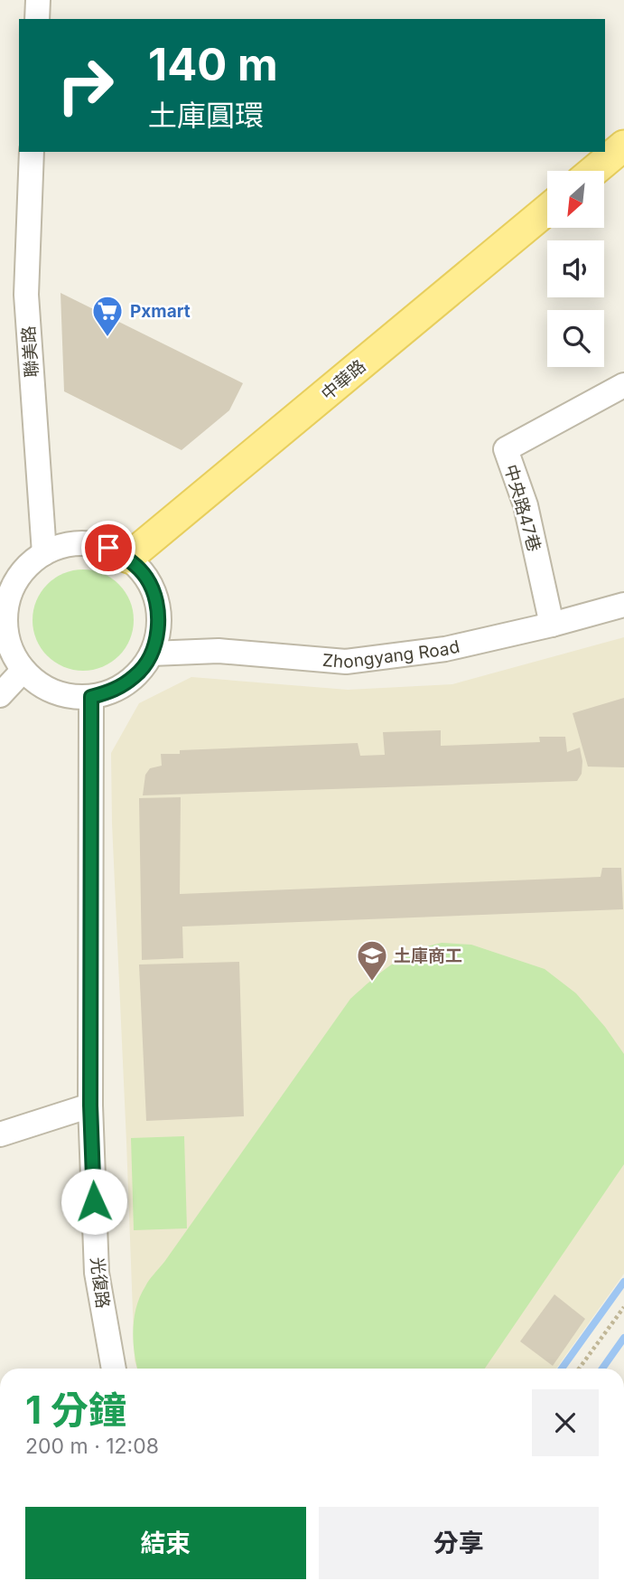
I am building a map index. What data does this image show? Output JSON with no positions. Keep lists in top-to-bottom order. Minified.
{"streets":{"main road":["中華路"],"street":["聯美路","中央路47巷","Zhongyang Road","光復路"]},"crossings":[["聯美路","中華路"],["聯美路","Zhongyang Road"],["聯美路","光復路"],["中華路","Zhongyang Road"],["中華路","光復路"],["中央路47巷","Zhongyang Road"],["Zhongyang Road","光復路"]],"places":{"supermarket":["Pxmart"],"school or university":["土庫商工"]},"north":"bottom left","page":{"turn":["140 m","土庫圓環"],"heading":["1 分鐘","200 m · 12:08"],"buttons":["結束","分享"]}}
